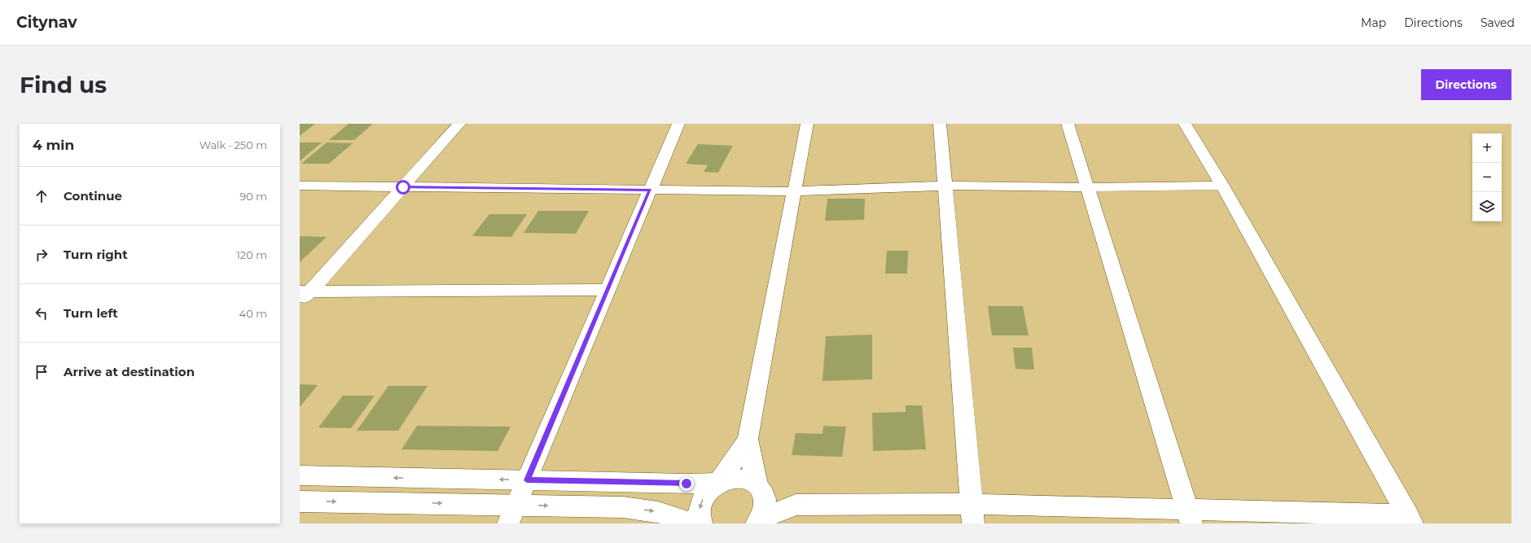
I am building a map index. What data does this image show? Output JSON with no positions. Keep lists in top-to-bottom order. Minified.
{"page":{"header":"Citynav","nav":["Map","Directions","Saved"],"buttons":"Directions","title":"Find us","heading":["4 min","Walk · 250 m"],"map_buttons":["+","−"],"list":[["Continue","90 m"],["Turn right","120 m"],["Turn left","40 m"],"Arrive at destination"]}}
